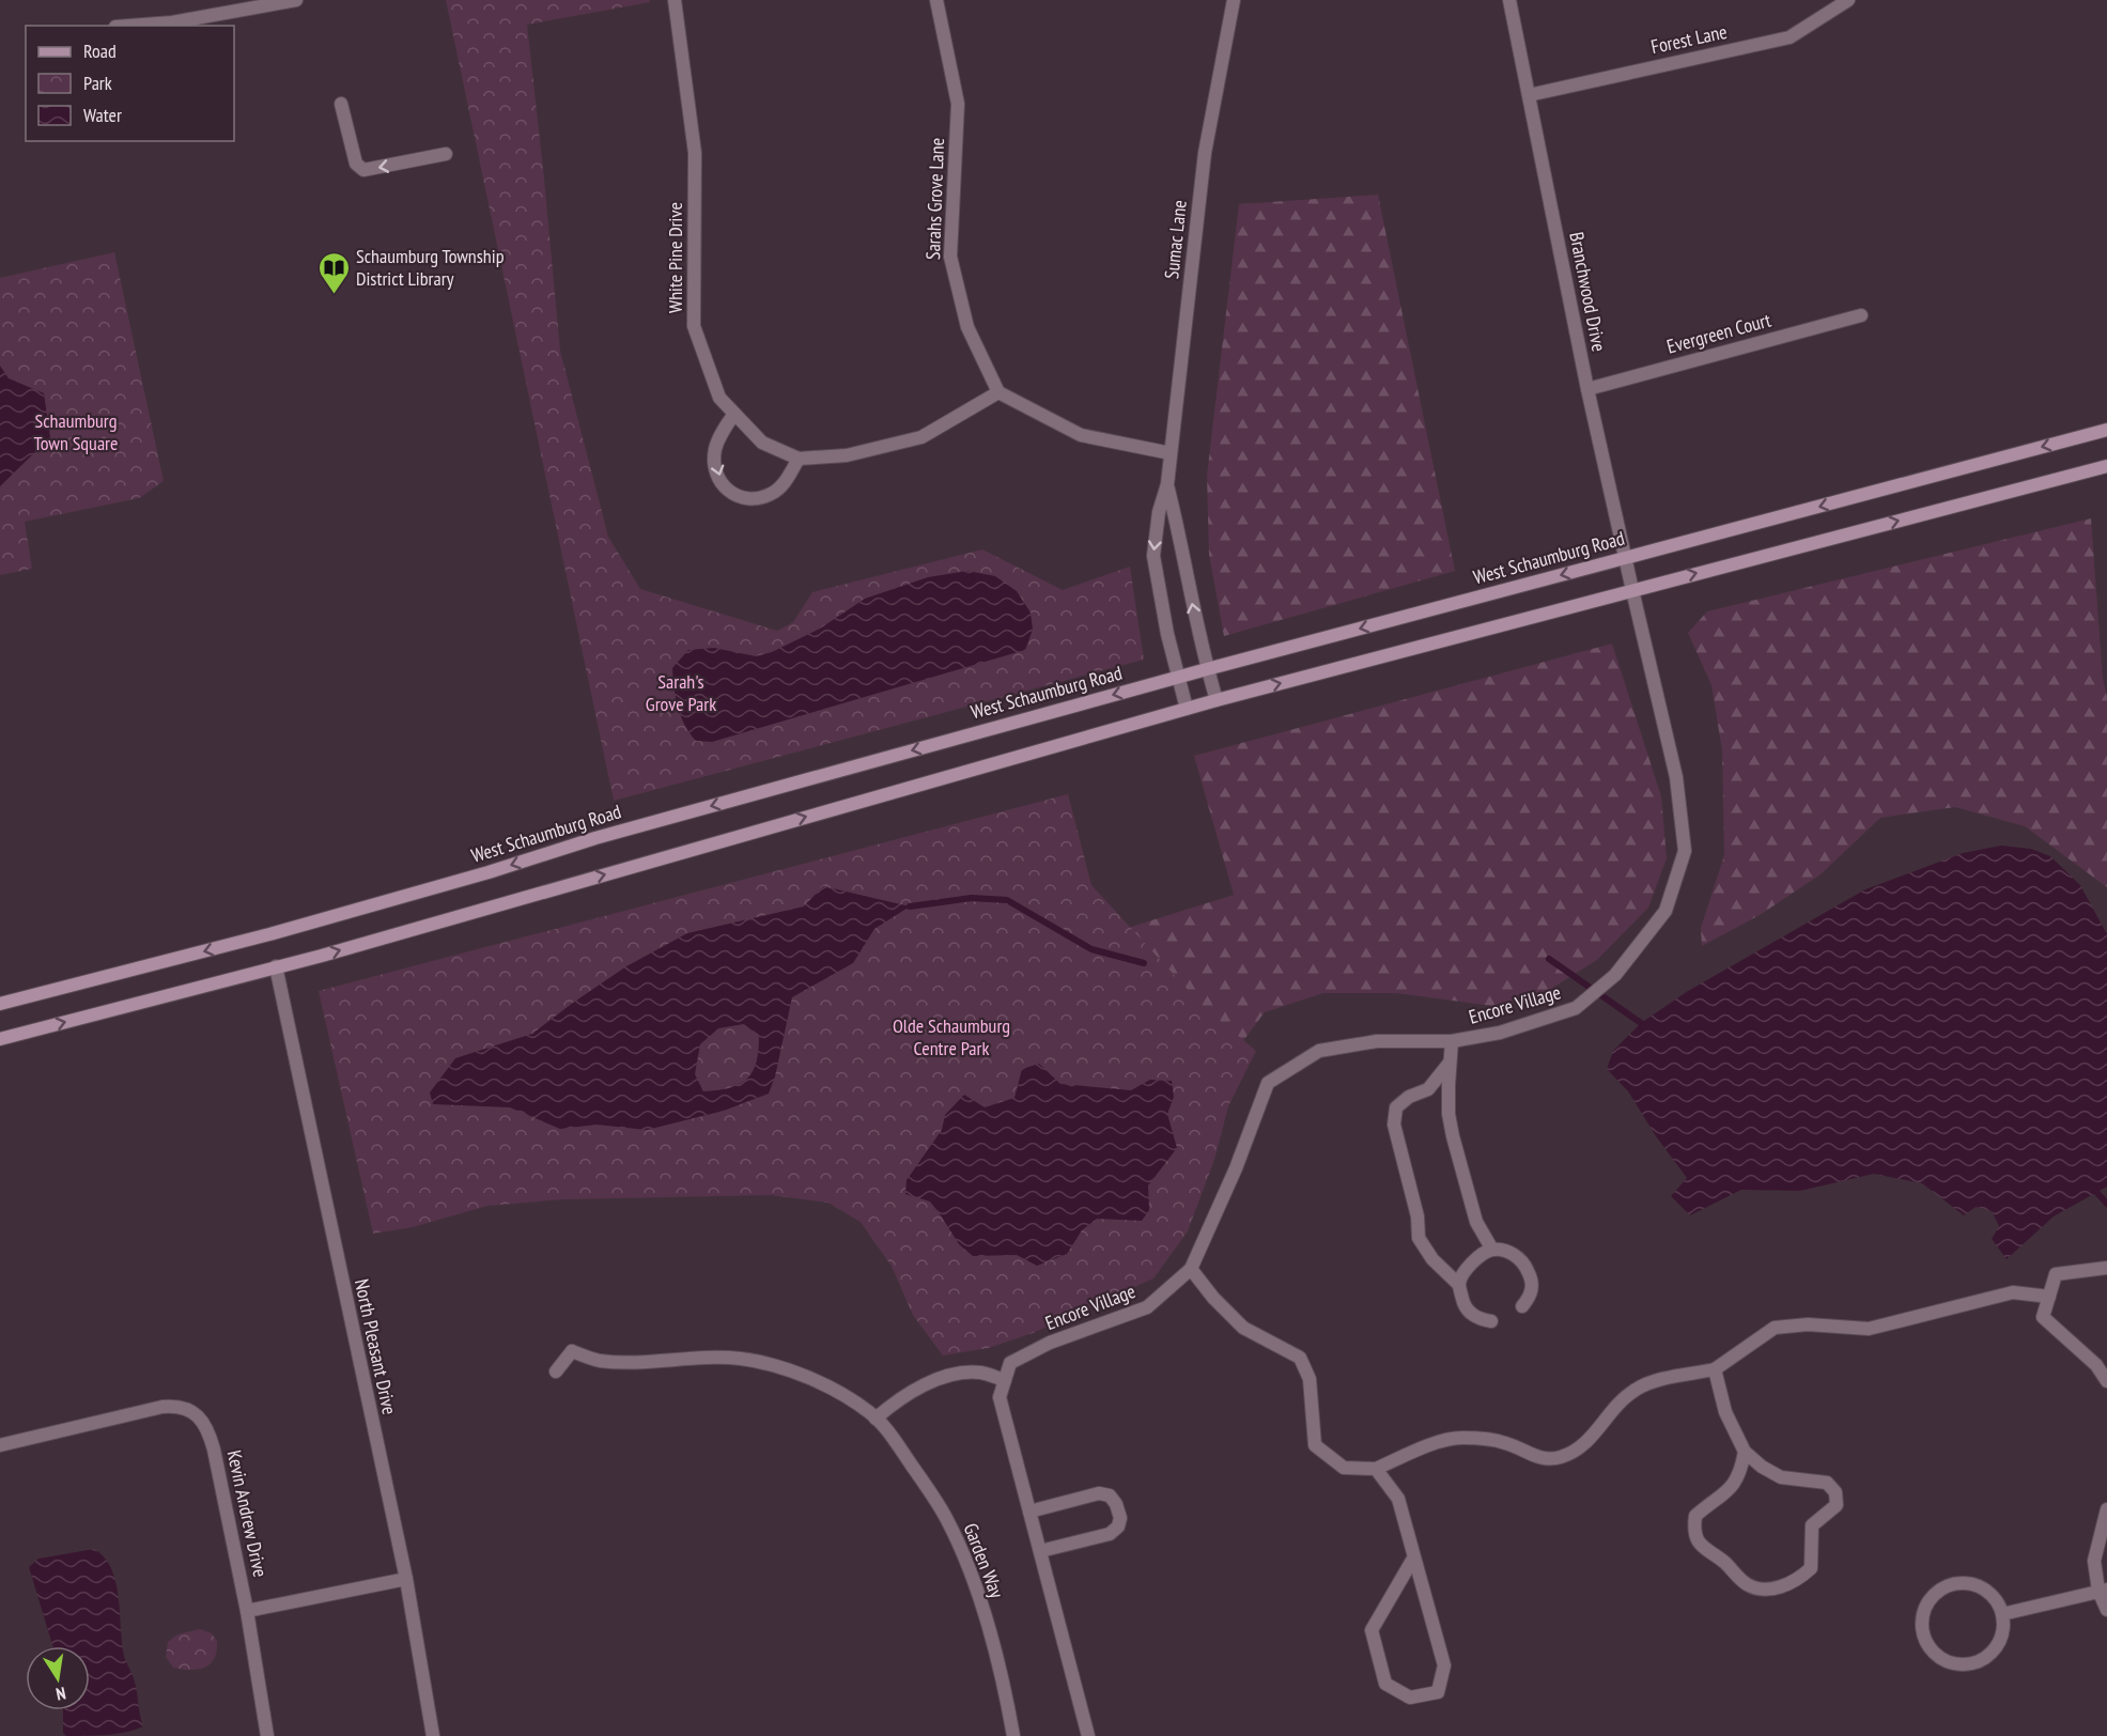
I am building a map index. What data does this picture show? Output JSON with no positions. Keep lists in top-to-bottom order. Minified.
{"streets":{"main road":["West Schaumburg Road"],"street":["Forest Lane","Sarahs Grove Lane","Sumac Lane","White Pine Drive","Branchwood Drive","Evergreen Court","Encore Village","North Pleasant Drive","Kevin Andrew Drive","Garden Way"]},"crossings":[["Forest Lane","Branchwood Drive"],["Sarahs Grove Lane","White Pine Drive"],["Sumac Lane","West Schaumburg Road"],["Branchwood Drive","Evergreen Court"],["Branchwood Drive","West Schaumburg Road"],["Branchwood Drive","Encore Village"]],"parks":["Schaumburg Town Square","Sarah's Grove Park","Olde Schaumburg Centre Park"],"places":{"library":["Schaumburg Township District Library"]},"legend":["Road","Park","Water"],"north":"bottom"}
